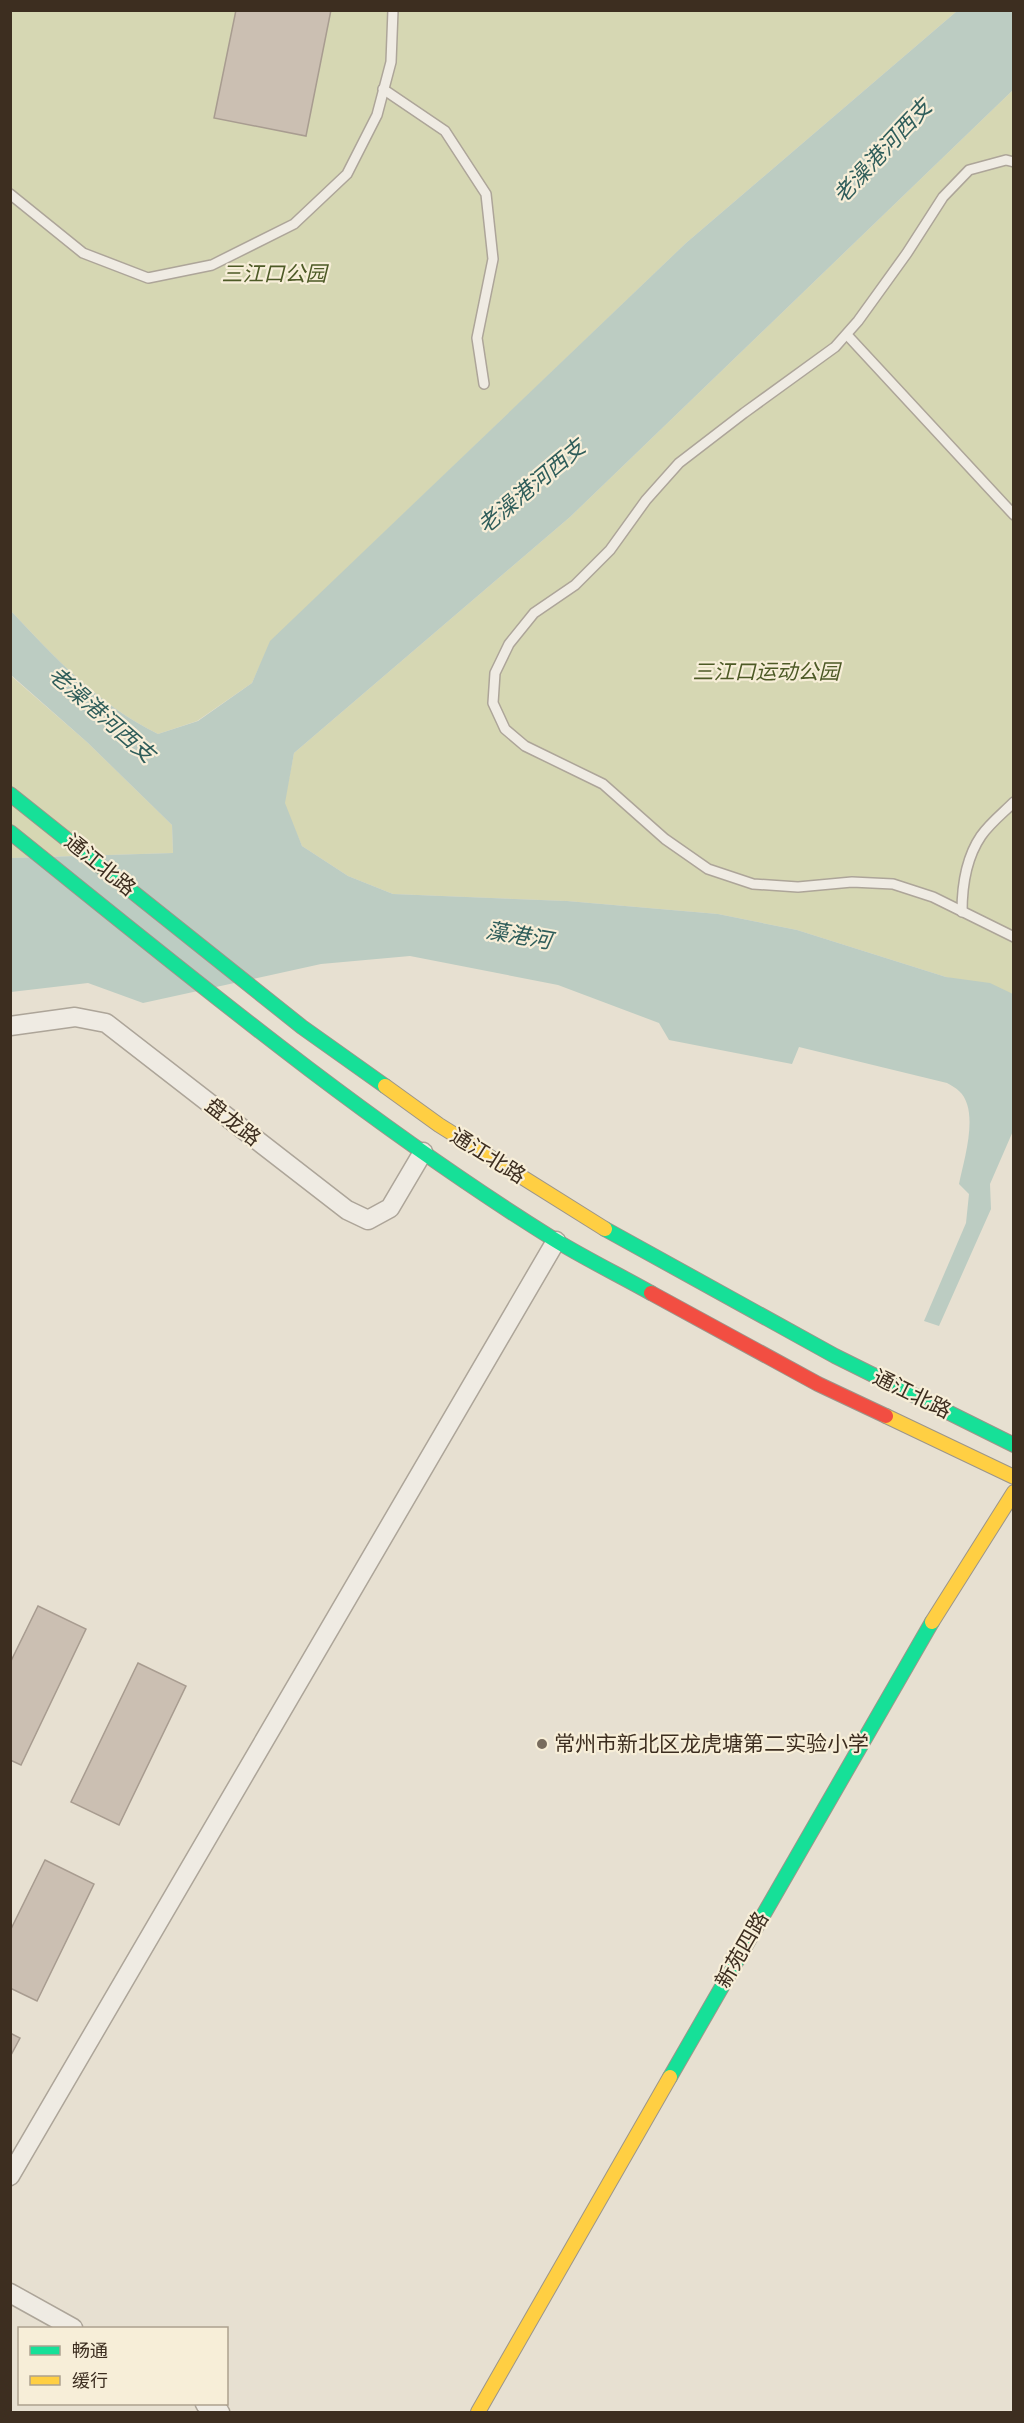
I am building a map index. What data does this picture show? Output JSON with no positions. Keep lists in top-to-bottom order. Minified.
{"streets":{"main road":["通江北路","新苑四路"],"street":["盘龙路"]},"crossings":[["通江北路","盘龙路"]],"water":["老澡港河西支","藻港河"],"parks":["三江口公园","三江口运动公园"],"places":["常州市新北区龙虎塘第二实验小学"],"legend":["畅通","缓行"]}
